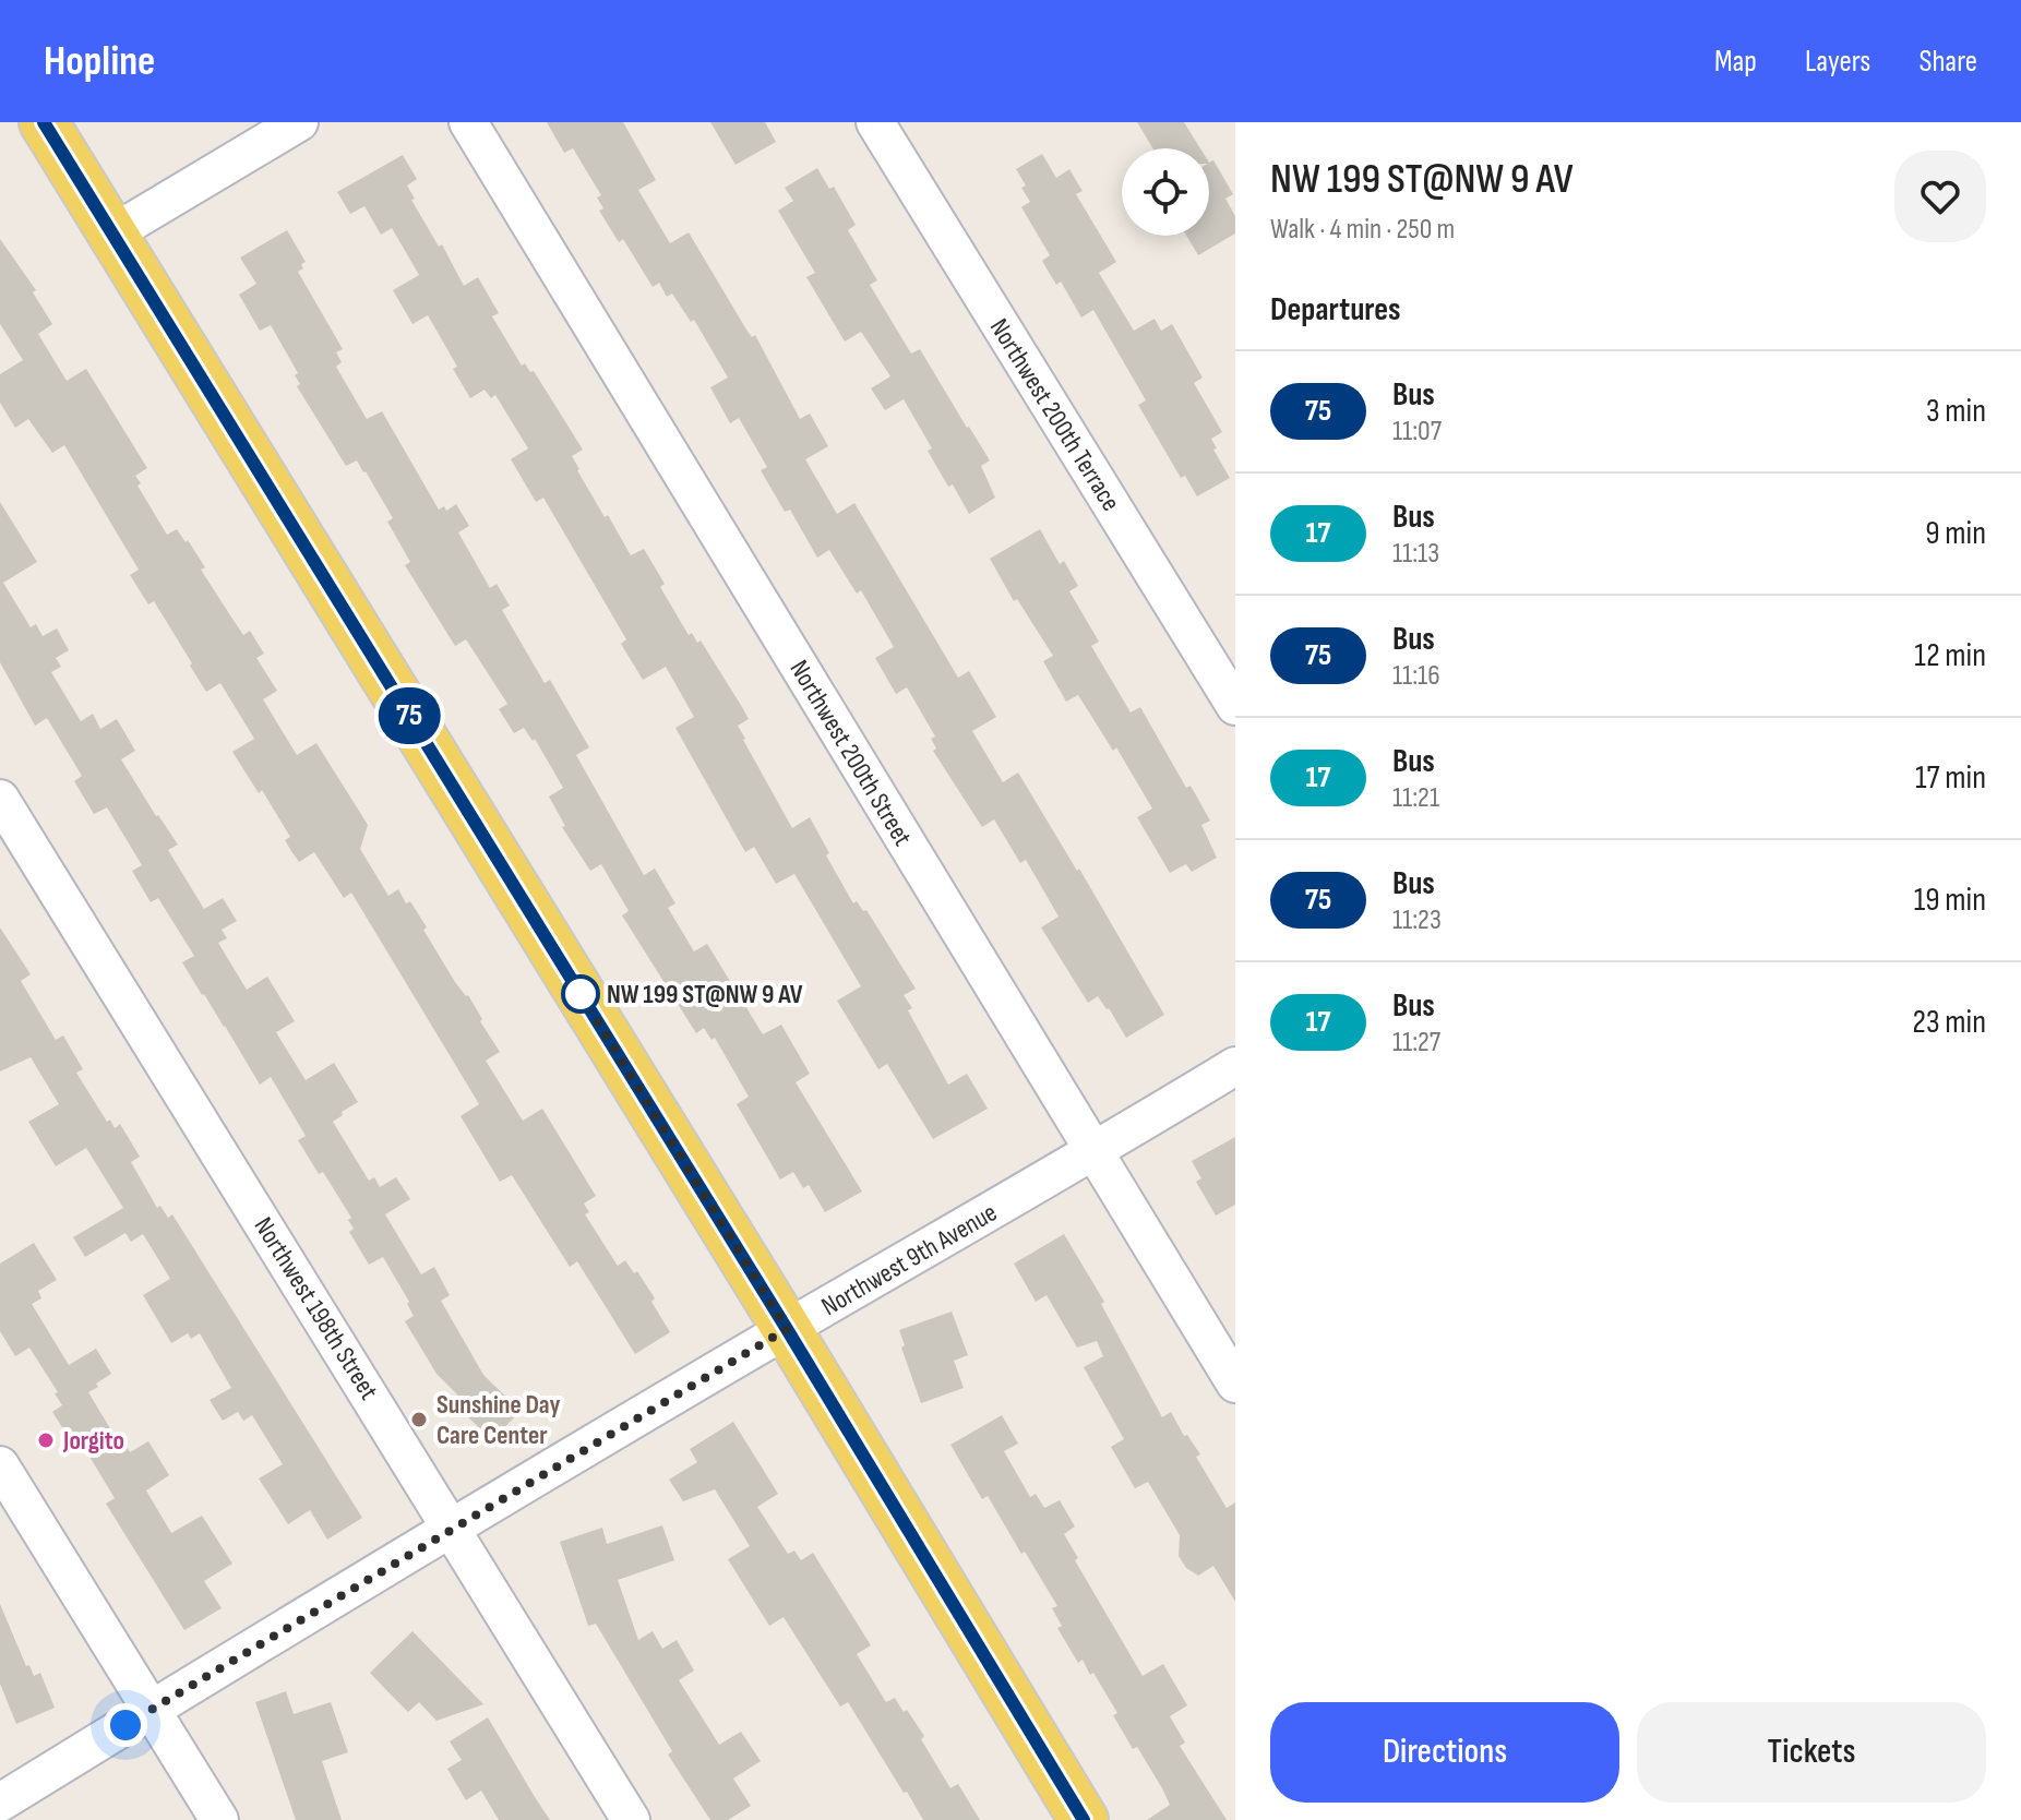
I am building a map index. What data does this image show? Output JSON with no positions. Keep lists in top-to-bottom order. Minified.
{"streets":{"street":["Northwest 200th Terrace","Northwest 200th Street","Northwest 9th Avenue","Northwest 198th Street"]},"crossings":[["Northwest 200th Street","Northwest 9th Avenue"],["Northwest 9th Avenue","Northwest 198th Street"]],"places":["NW 199 ST@NW 9 AV","Sunshine Day Care Center","Jorgito"],"lines":["bus line 75"],"page":{"header":"Hopline","nav":["Map","Layers","Share"],"on_map":"75","heading":[["NW 199 ST@NW 9 AV","Walk · 4 min · 250 m"],"Departures"],"list":[{"mark":"75","name":"Bus","note":"11:07","value":"3 min"},{"mark":"17","name":"Bus","note":"11:13","value":"9 min"},{"mark":"75","name":"Bus","note":"11:16","value":"12 min"},{"mark":"17","name":"Bus","note":"11:21","value":"17 min"},{"mark":"75","name":"Bus","note":"11:23","value":"19 min"},{"mark":"17","name":"Bus","note":"11:27","value":"23 min"}],"buttons":["Directions","Tickets"]}}
